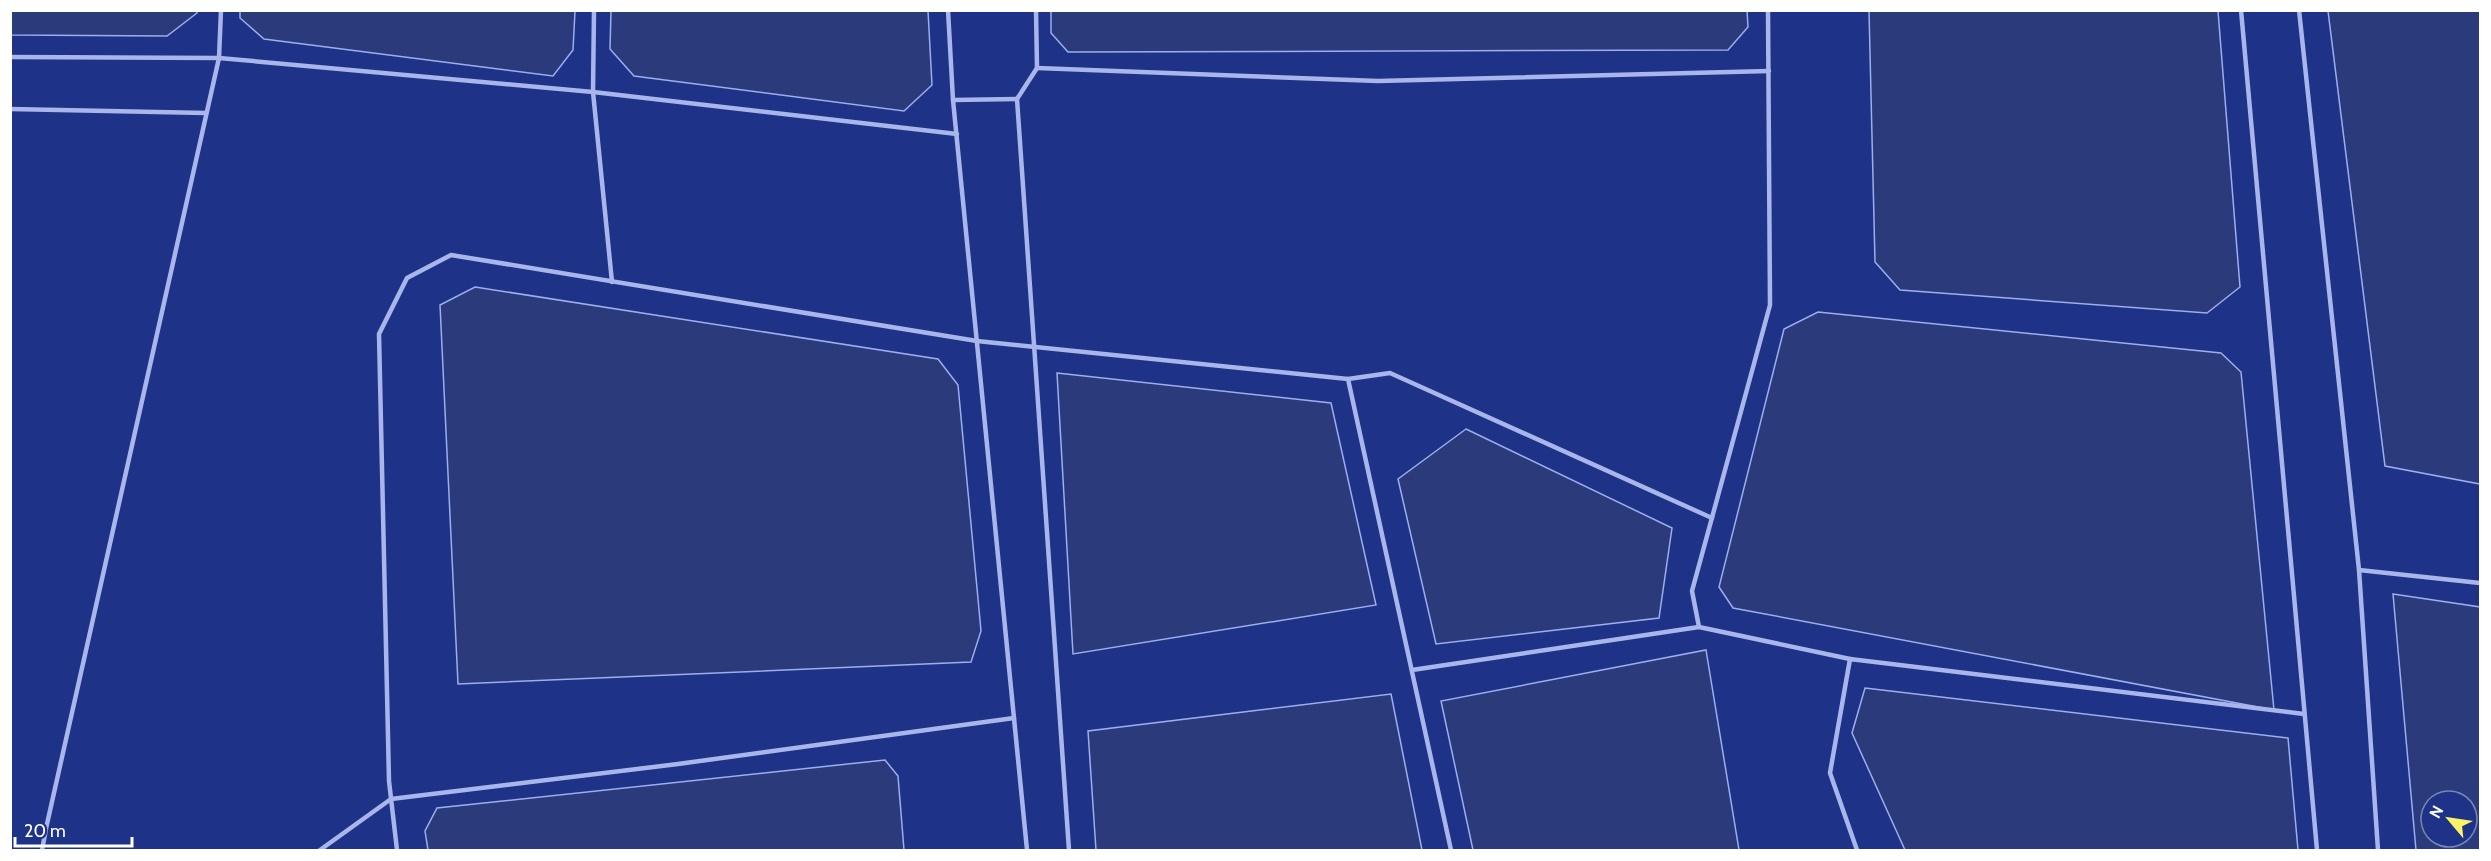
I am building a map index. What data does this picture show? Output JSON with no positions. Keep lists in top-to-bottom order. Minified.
{"scale_bar":"20 m","north":"top left"}
